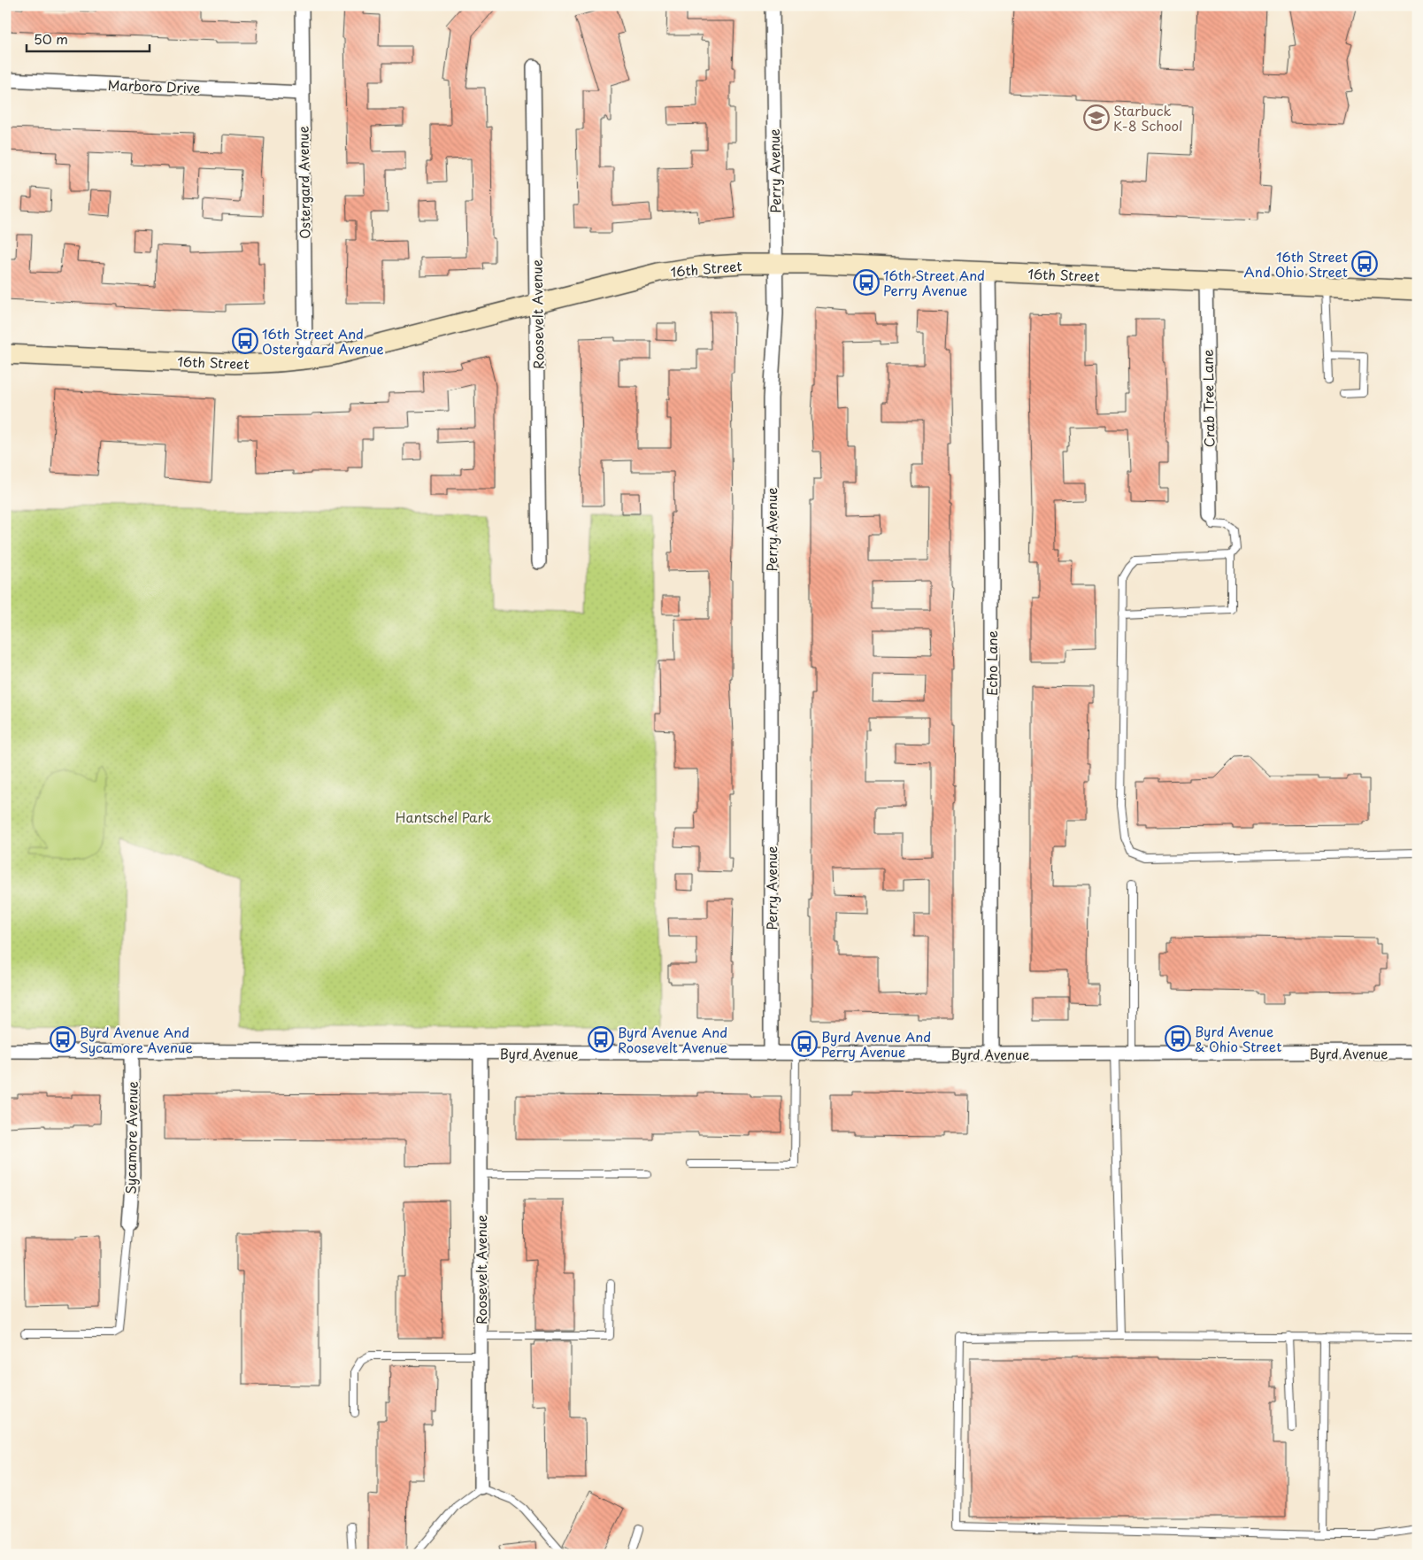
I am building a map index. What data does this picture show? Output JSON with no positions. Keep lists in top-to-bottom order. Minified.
{"streets":{"street":["Marboro Drive","Perry Avenue","Ostergard Avenue","16th Street","Roosevelt Avenue","Crab Tree Lane","Echo Lane","Byrd Avenue","Sycamore Avenue"]},"crossings":[["Marboro Drive","Ostergard Avenue"],["Perry Avenue","16th Street"],["Perry Avenue","Byrd Avenue"],["Ostergard Avenue","16th Street"],["16th Street","Roosevelt Avenue"],["16th Street","Crab Tree Lane"],["16th Street","Echo Lane"],["Roosevelt Avenue","Byrd Avenue"],["Echo Lane","Byrd Avenue"],["Byrd Avenue","Sycamore Avenue"]],"parks":["Hantschel Park"],"places":{"school or university":["Starbuck K-8 School"],"bus stop":["16th Street And Ohio Street","16th Street And Perry Avenue","16th Street And Ostergaard Avenue","Byrd Avenue & Ohio Street","Byrd Avenue And Sycamore Avenue","Byrd Avenue And Roosevelt Avenue","Byrd Avenue And Perry Avenue"]},"scale_bar":"50 m"}
